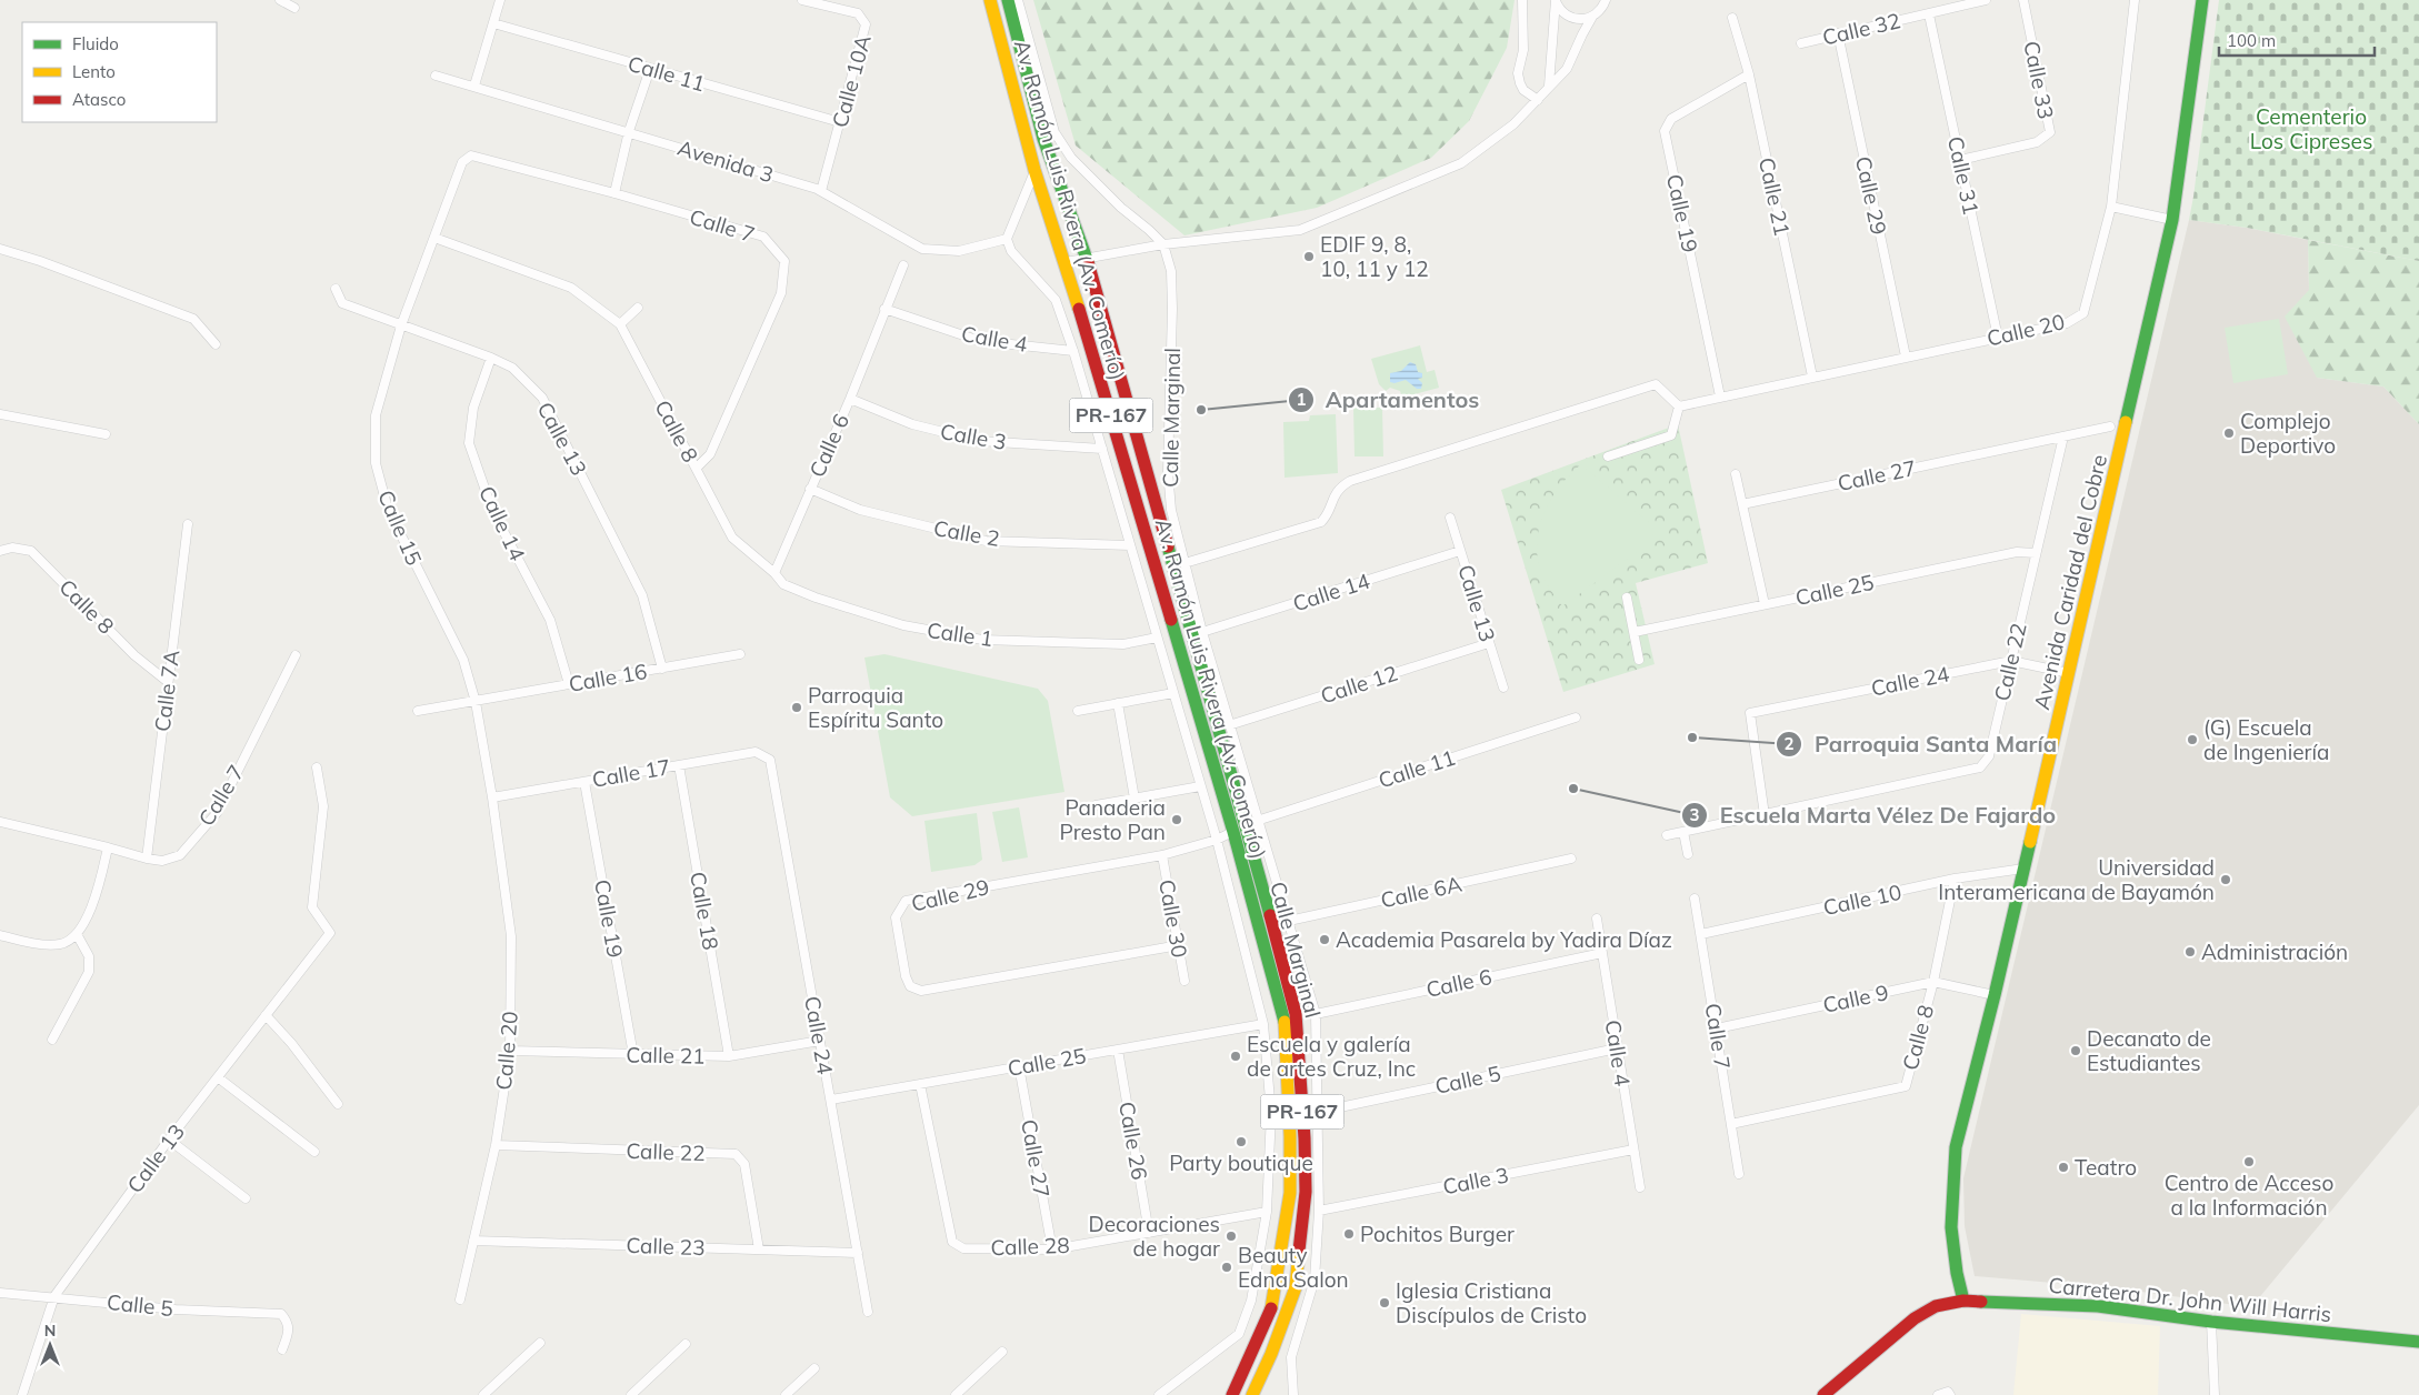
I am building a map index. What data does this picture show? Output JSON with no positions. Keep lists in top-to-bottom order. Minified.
{"streets":{"main road":["Av. Ramón Luis Rivera (Av. Comerío)","PR-167","Avenida Caridad del Cobre","Carretera Dr. John Will Harris"],"street":["Calle 32","Calle 11","Calle 33","Calle 10A","Avenida 3","Calle 31","Calle 29","Calle 21","Calle 19","Calle 7","Calle 20","Calle 4","Calle Marginal","Calle 8","Calle 3","Calle 13","Calle 6","Calle 27","Calle 14","Calle 15","Calle 2","Calle 25","Calle 1","Calle 22","Calle 16","Calle 24","Calle 12","Calle 7A","Calle 17","Calle 6A","Calle 10","Calle 18","Calle 30","Calle 9","Calle 5","Calle 26","Calle 23","Calle 28"]},"crossings":[["Calle 32","Calle 31"],["Calle 32","Calle 29"],["Calle 11","Calle 10A"],["Calle 11","Calle 29"],["Calle 11","Av. Ramón Luis Rivera (Av. Comerío)"],["Calle 11","Calle Marginal"],["Calle 33","Calle 31"],["Calle 10A","Avenida 3"],["Calle 31","Calle 20"],["Calle 29","Av. Ramón Luis Rivera (Av. Comerío)"],["Calle 29","Calle 20"],["Calle 29","Calle 30"],["Calle 21","Calle 19"],["Calle 21","Calle 20"],["Calle 21","Calle 24"],["Calle 21","Calle 18"],["Av. Ramón Luis Rivera (Av. Comerío)","Calle Marginal"],["Calle 19","Calle 20"],["Calle 19","Calle 17"],["Calle 7","Calle 8"],["Calle 7","Calle 15"],["Calle 7","Calle 7A"],["Calle 7","Calle 10"],["Calle 7","Calle 9"],["Calle 20","Calle 15"],["Calle 20","Calle 22"],["Calle 20","Calle 17"],["Calle 20","Calle 23"],["Calle 4","Calle 3"],["Calle 4","Calle 6"],["Calle 4","Calle 5"],["Calle Marginal","Calle 3"],["Calle Marginal","Calle 6"],["Calle Marginal","Calle 14"],["Calle Marginal","Calle 12"],["Calle Marginal","Calle 6A"],["Calle Marginal","Calle 5"],["Calle 8","Calle 6"],["Calle 8","Calle 15"],["Calle 8","Calle 1"],["Calle 8","Calle 7A"],["Calle 8","Calle 10"],["Calle 8","Calle 9"],["Calle 3","Calle 6"],["Calle 13","Calle 14"],["Calle 13","Calle 15"],["Calle 13","Calle 16"],["Calle 13","Calle 12"],["Calle 13","Calle 5"],["Calle 6","Calle 2"],["Calle 6","Calle 1"],["Calle 27","Calle 25"],["Calle 27","Calle 22"],["Calle 27","Calle 28"],["Calle 14","Calle 16"],["Calle 15","Calle 16"],["Calle 15","Calle 17"],["Avenida Caridad del Cobre","Calle 24"],["Avenida Caridad del Cobre","Calle 10"],["Avenida Caridad del Cobre","Calle 9"],["Avenida Caridad del Cobre","Carretera Dr. John Will Harris"],["Calle 25","Calle 22"],["Calle 25","Calle 24"],["Calle 25","Calle 26"],["Calle 25","Calle 28"],["Calle 22","Calle 24"],["Calle 22","Calle 23"],["Calle 24","Calle 17"],["Calle 24","Calle 23"],["Calle 17","Calle 18"],["Calle 26","Calle 28"]],"parks":["Cementerio Los Cipreses"],"places":["EDIF 9, 8, 10, 11 y 12","Apartamentos","Complejo Deportivo","Parroquia Espíritu Santo","Parroquia Santa María","(G) Escuela de Ingeniería","Escuela Marta Vélez De Fajardo","Panaderia Presto Pan","Universidad Interamericana de Bayamón","Academia Pasarela by Yadira Díaz","Administración","Decanato de Estudiantes","Escuela y galería de artes Cruz, Inc","Party boutique","Centro de Acceso a la Información","Teatro","Pochitos Burger","Decoraciones de hogar","Beauty Edna Salon","Iglesia Cristiana Discípulos de Cristo"],"legend":["Fluido","Lento","Atasco"],"scale_bar":"100 m","north":"top"}
